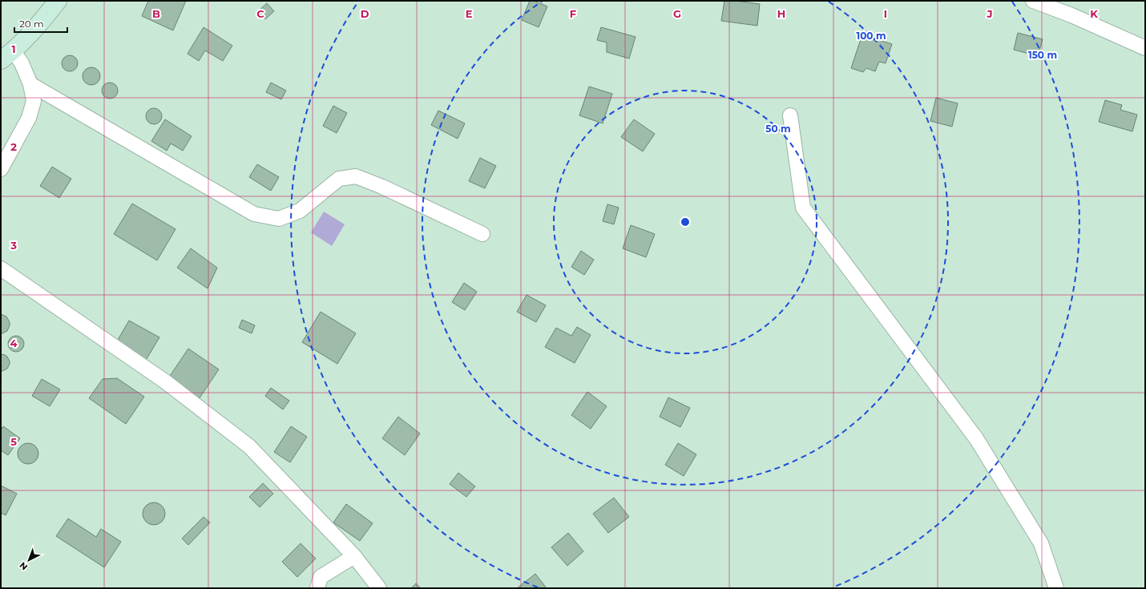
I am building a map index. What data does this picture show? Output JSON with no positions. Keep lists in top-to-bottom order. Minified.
{"scale_bar":"20 m","north":"bottom left","grid":{"columns":["B","C","D","E","F","G","H","I","J","K"],"rows":["1","2","3","4","5"]},"rings":["100 m","150 m","50 m"]}
